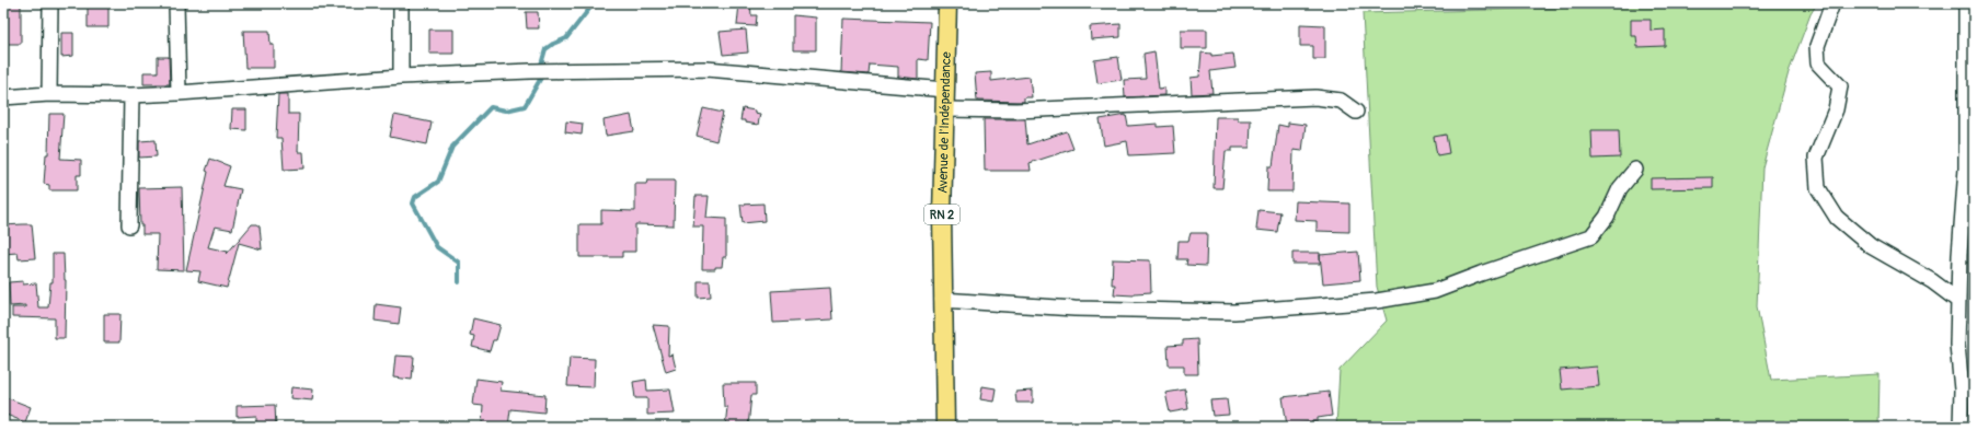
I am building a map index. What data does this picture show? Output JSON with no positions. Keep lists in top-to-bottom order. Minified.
{"streets":{"main road":["Avenue de l'Indépendance","RN 2"]}}
